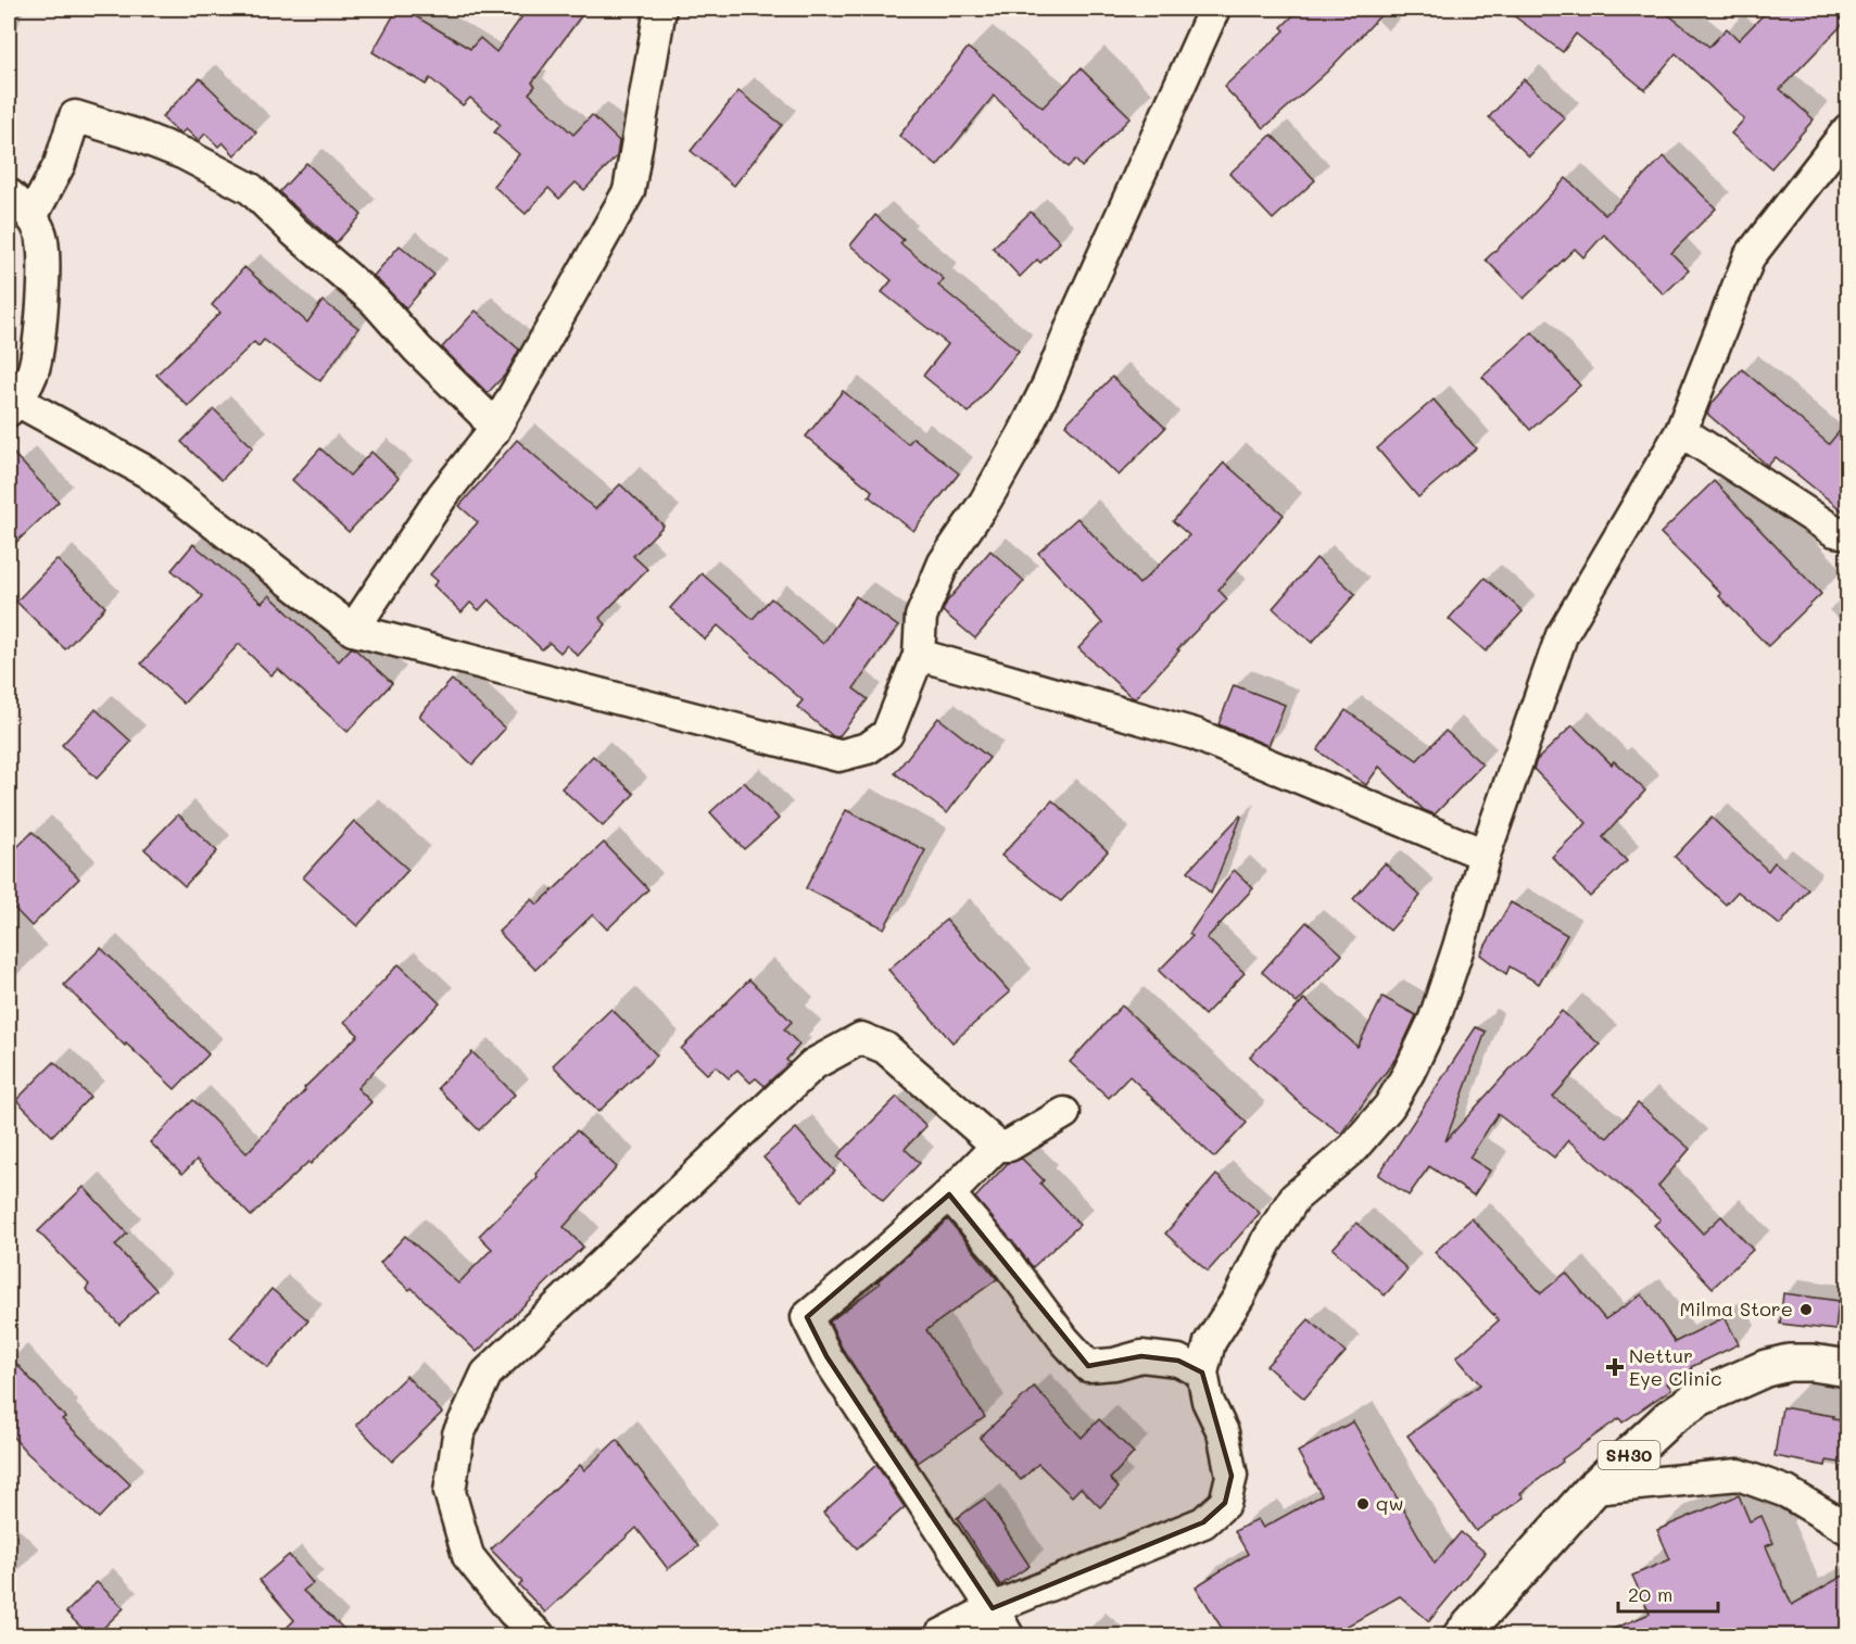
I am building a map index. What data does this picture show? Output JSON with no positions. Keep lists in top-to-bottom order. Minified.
{"streets":{"main road":["SH30"]},"places":{"other":["Milma Store","qw"],"health":["Nettur Eye Clinic"]},"scale_bar":"20 m"}
